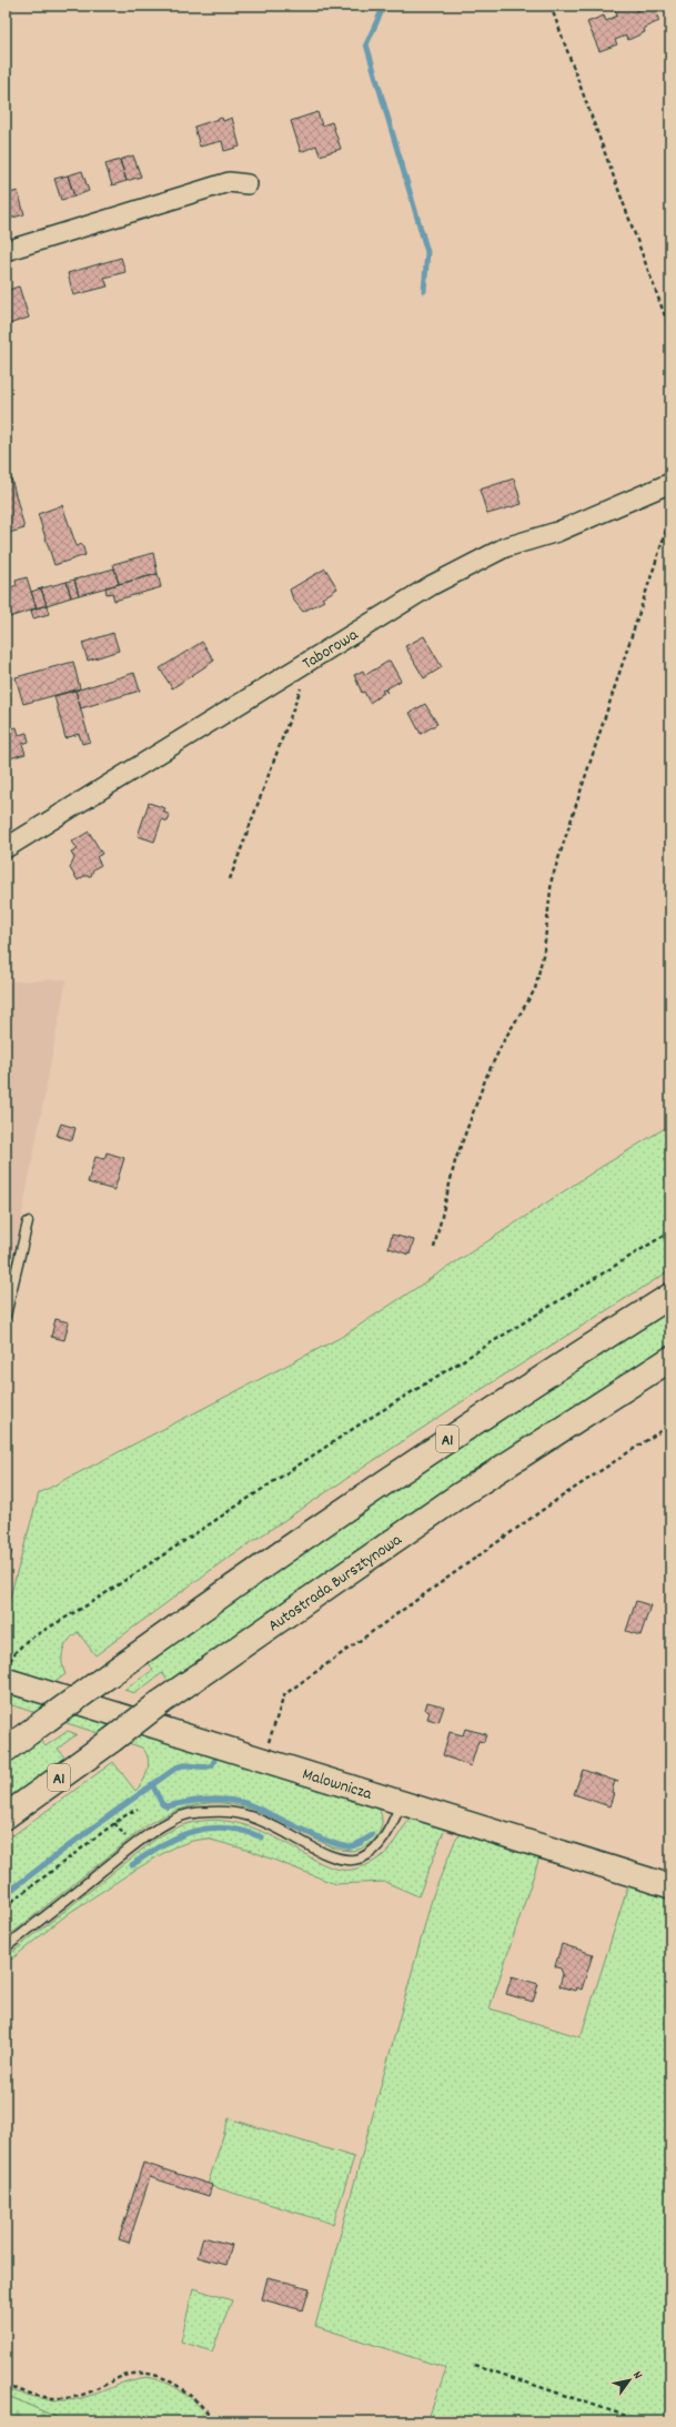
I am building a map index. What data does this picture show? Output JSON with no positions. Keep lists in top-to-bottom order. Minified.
{"streets":{"highway":["A1","Autostrada Bursztynowa"],"street":["Taborowa","Malownicza"]},"north":"top right"}
